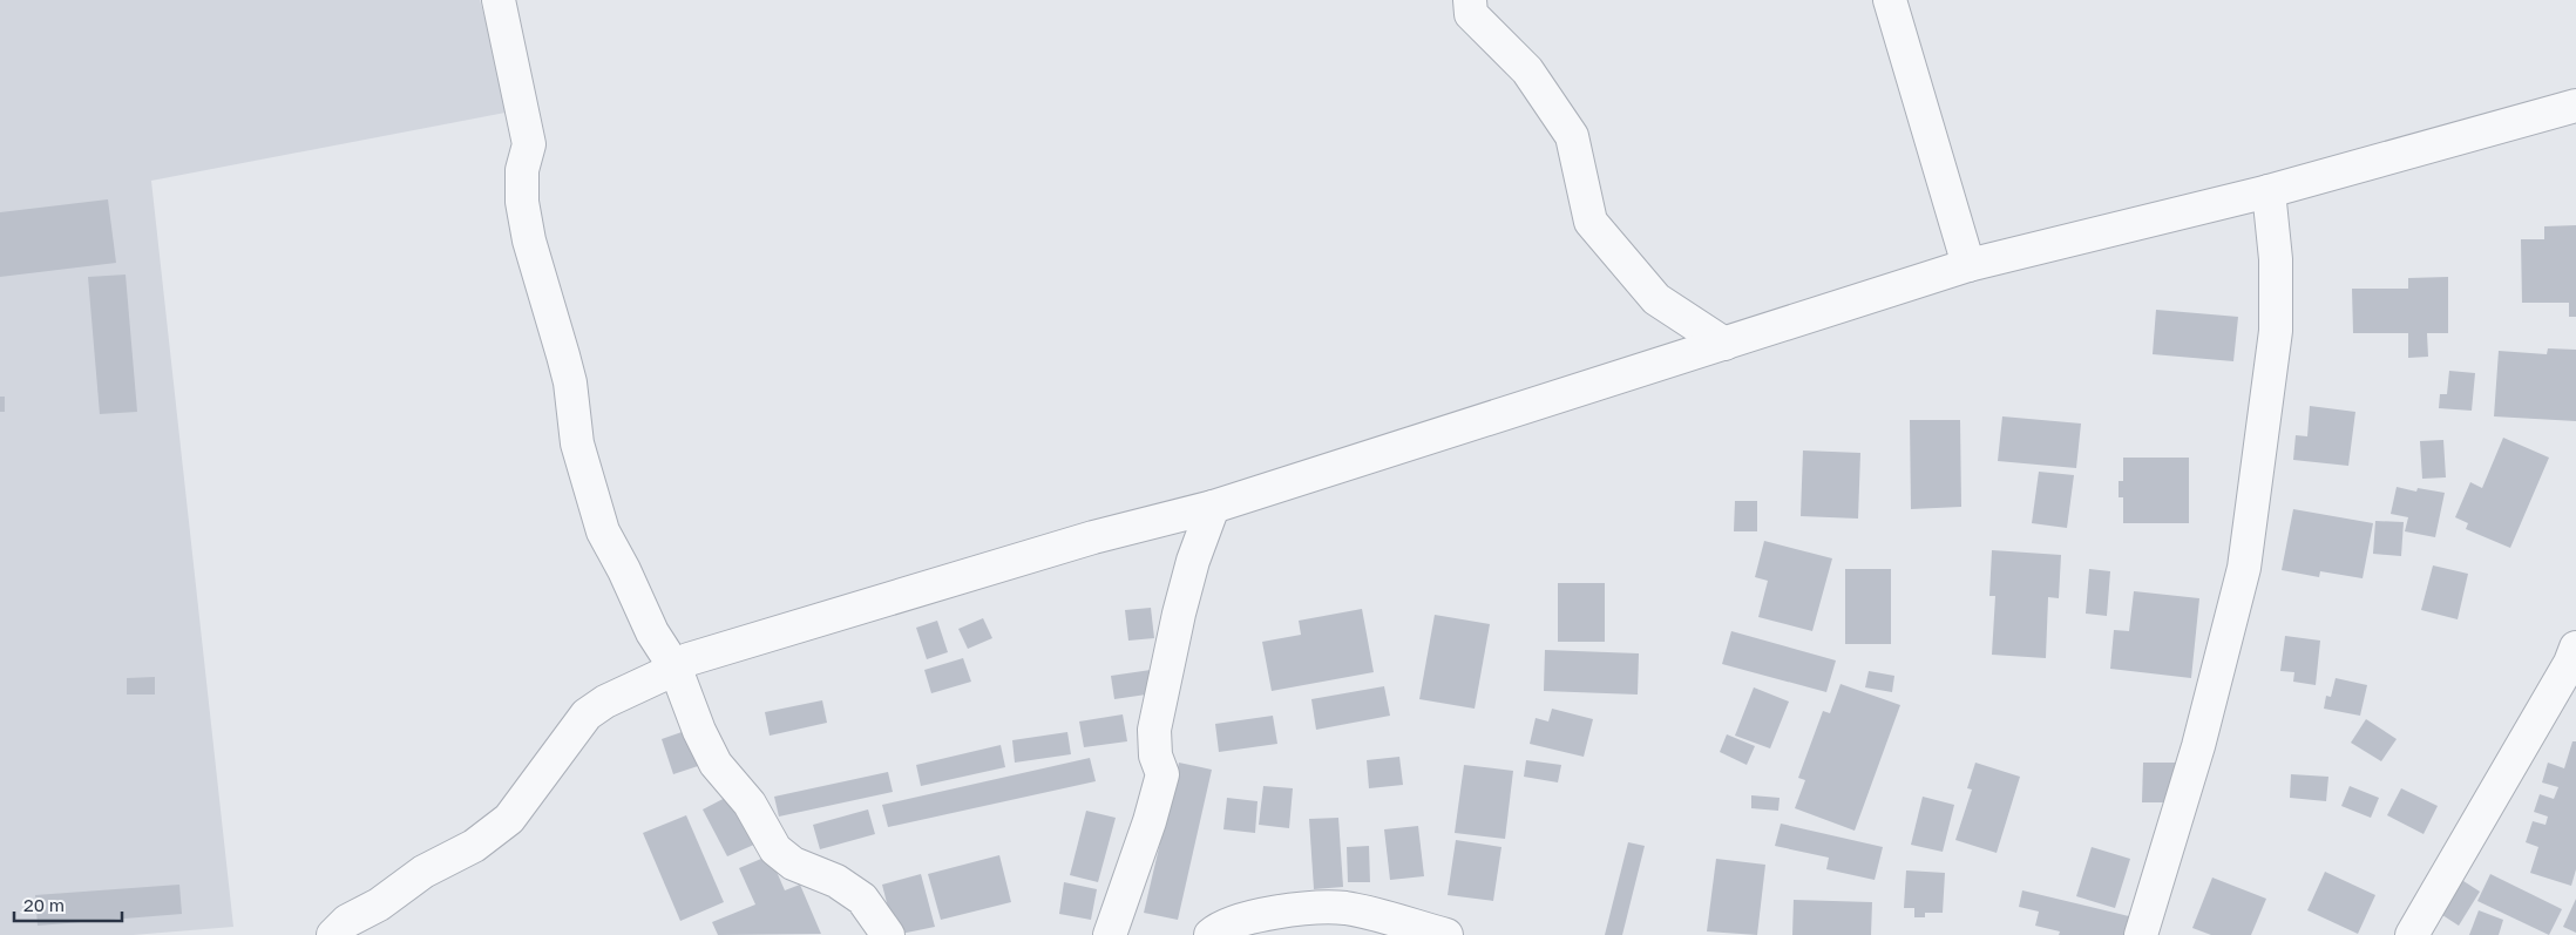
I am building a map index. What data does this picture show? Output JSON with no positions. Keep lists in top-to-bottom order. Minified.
{"scale_bar":"20 m"}
